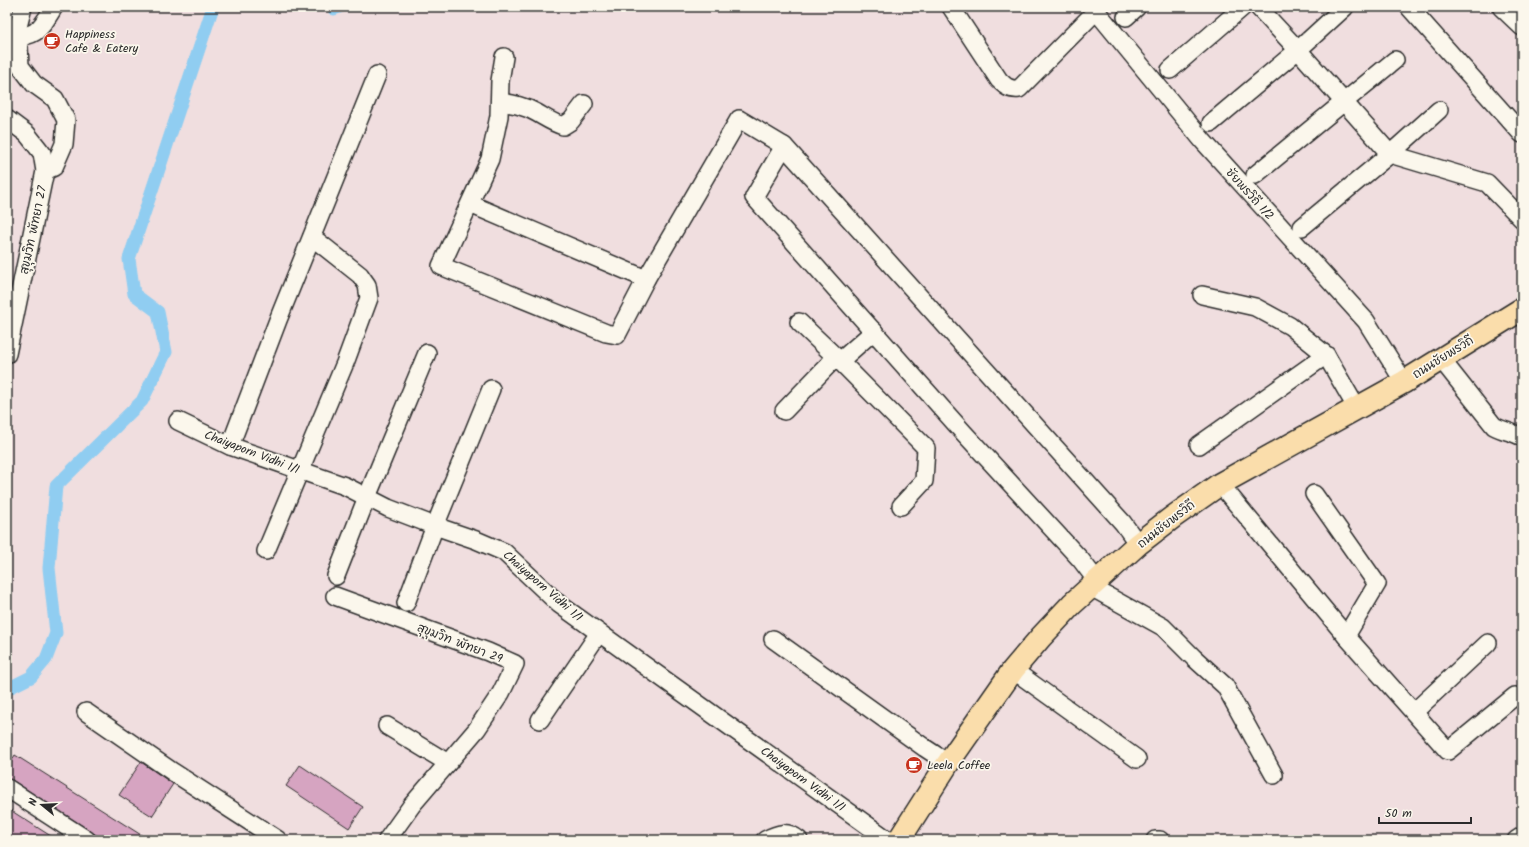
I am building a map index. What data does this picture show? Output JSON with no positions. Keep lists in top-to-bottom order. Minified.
{"streets":{"main road":["ถนนชัยพรวิถี"],"street":["ชัยพรวิถี 1/2","สุขุมวิท พัทยา 27","Chaiyaporn Vidhi 1/1","สุขุมวิท พัทยา 29"]},"crossings":[["ชัยพรวิถี 1/2","ถนนชัยพรวิถี"]],"places":{"cafe":["Happiness Cafe & Eatery","Leela Coffee"]},"scale_bar":"50 m","north":"left"}
